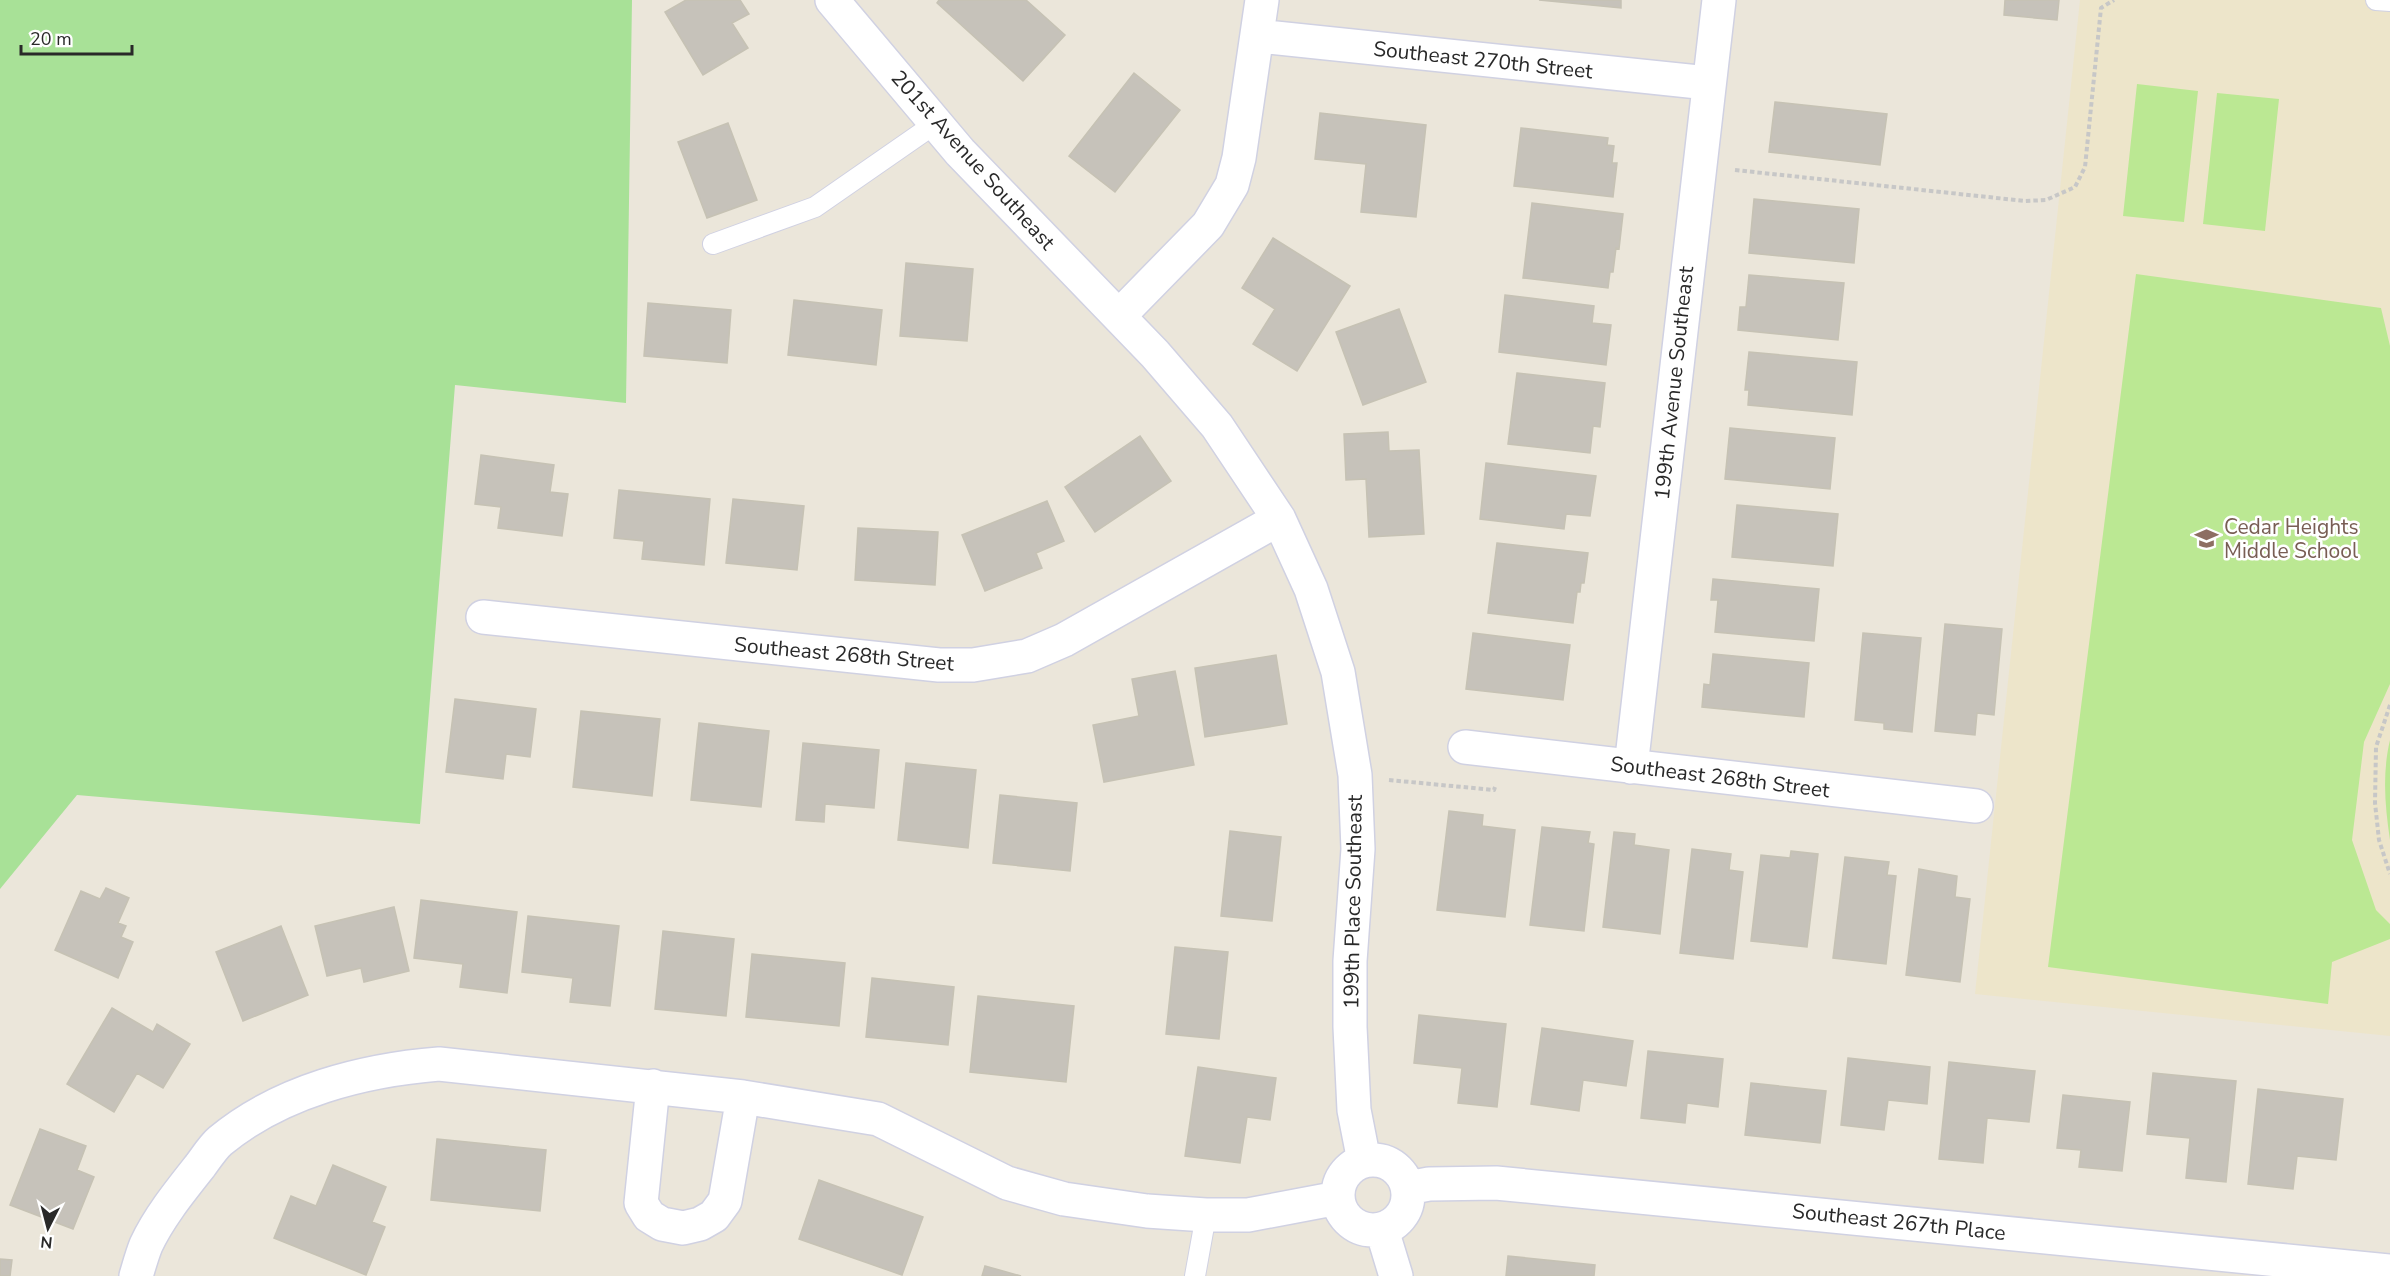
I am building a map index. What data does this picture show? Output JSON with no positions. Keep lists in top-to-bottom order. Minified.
{"streets":{"street":["Southeast 270th Street","201st Avenue Southeast","199th Avenue Southeast","Southeast 268th Street","199th Place Southeast","Southeast 267th Place"]},"crossings":[["Southeast 270th Street","199th Avenue Southeast"],["201st Avenue Southeast","199th Place Southeast"],["199th Avenue Southeast","Southeast 268th Street"],["Southeast 268th Street","199th Place Southeast"],["199th Place Southeast","Southeast 267th Place"]],"places":{"school or university":["Cedar Heights Middle School"]},"scale_bar":"20 m","north":"bottom"}
